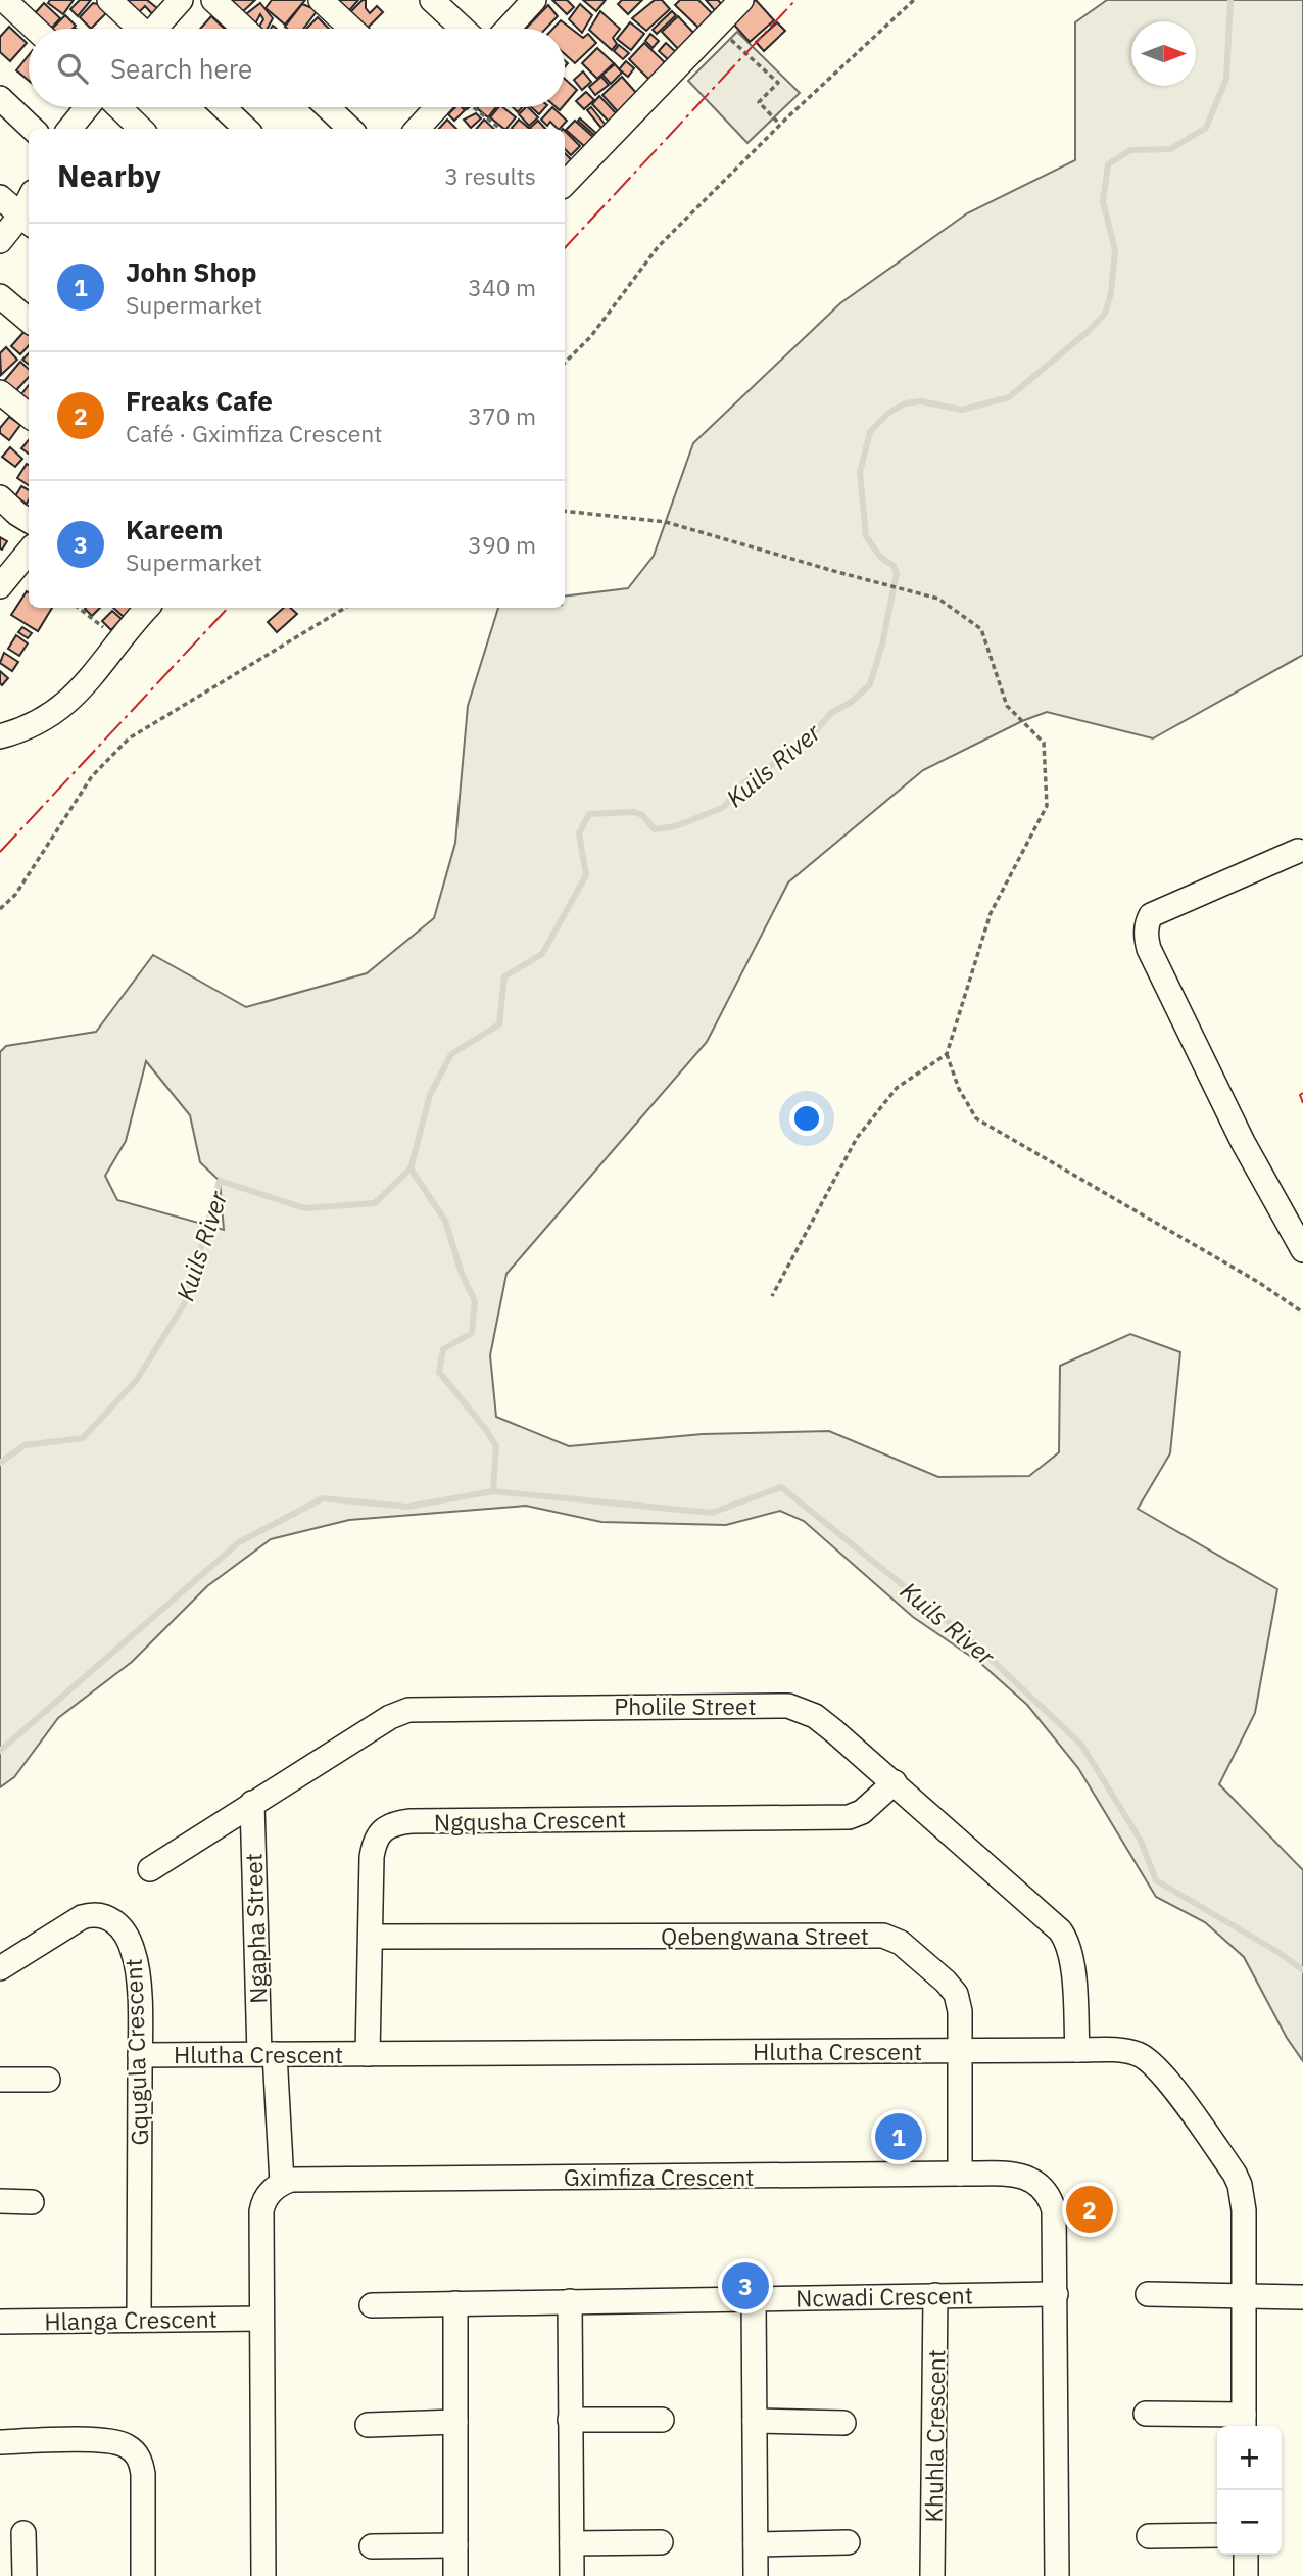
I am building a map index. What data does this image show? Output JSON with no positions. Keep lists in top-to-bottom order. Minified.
{"streets":{"street":["Pholile Street","Ngqusha Crescent","Ngapha Street","Qebengwana Street","Hlutha Crescent","Gqugula Crescent","Gximfiza Crescent","Ncwadi Crescent","Hlanga Crescent","Khuhla Crescent"]},"crossings":[["Pholile Street","Ngqusha Crescent"],["Pholile Street","Ngapha Street"],["Pholile Street","Hlutha Crescent"],["Ngqusha Crescent","Qebengwana Street"],["Ngqusha Crescent","Hlutha Crescent"],["Ngapha Street","Hlutha Crescent"],["Ngapha Street","Gximfiza Crescent"],["Qebengwana Street","Hlutha Crescent"],["Qebengwana Street","Gximfiza Crescent"],["Hlutha Crescent","Gqugula Crescent"],["Gqugula Crescent","Hlanga Crescent"],["Gximfiza Crescent","Ncwadi Crescent"],["Ncwadi Crescent","Khuhla Crescent"]],"water":["Kuils River"],"north":"right","page":{"search":"Search here","heading":["Nearby","3 results"],"list":[{"mark":"1","name":"John Shop","note":"Supermarket","value":"340 m"},{"mark":"2","name":"Freaks Cafe","note":"Café · Gximfiza Crescent","value":"370 m"},{"mark":"3","name":"Kareem","note":"Supermarket","value":"390 m"}],"pins":["1","2","3"],"map_buttons":["+","−"]}}
